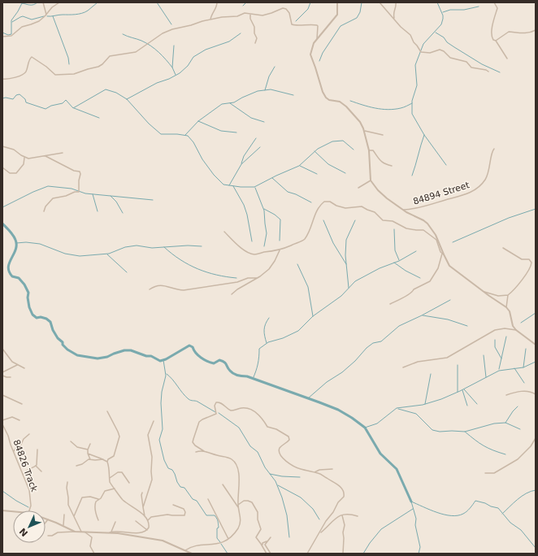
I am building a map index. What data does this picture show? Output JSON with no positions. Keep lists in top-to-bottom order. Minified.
{"streets":{"street":["84894 Street","84826 Track"]},"north":"bottom left"}
